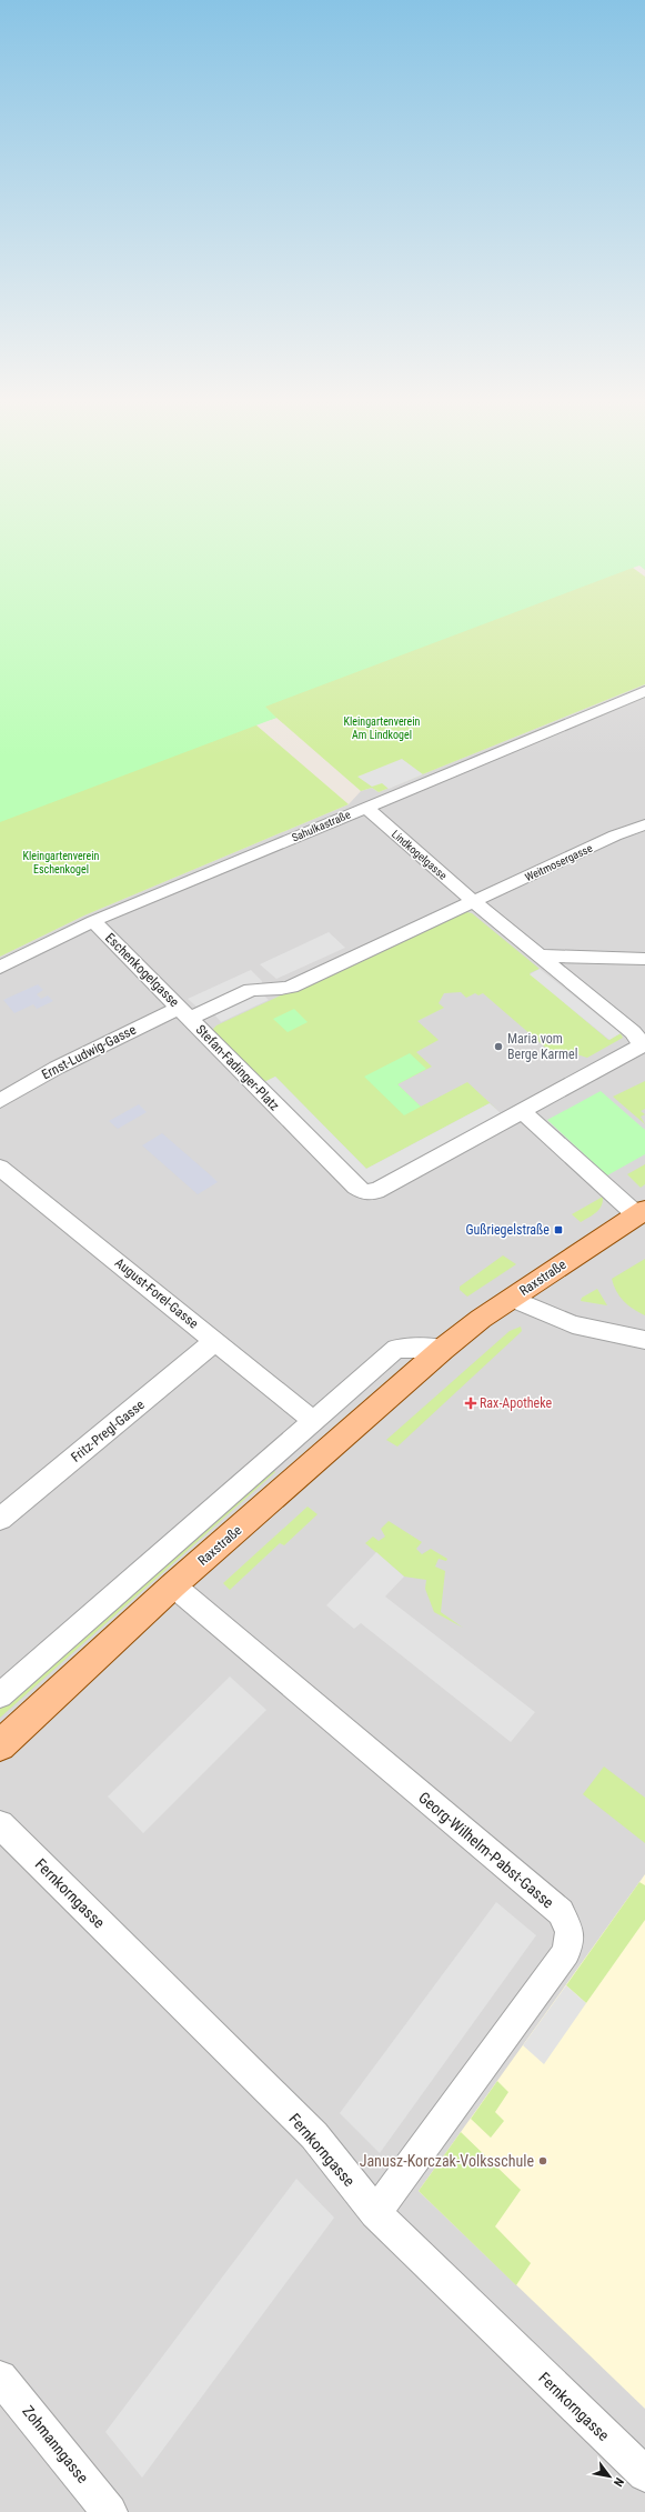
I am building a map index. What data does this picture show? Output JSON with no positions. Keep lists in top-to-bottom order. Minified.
{"streets":{"main road":["Raxstraße"],"street":["Sahulkastraße","Lindkogelgasse","Weitmosergasse","Eschenkogelgasse","Ernst-Ludwig-Gasse","Stefan-Fadinger-Platz","August-Forel-Gasse","Fritz-Pregl-Gasse","Georg-Wilhelm-Pabst-Gasse","Fernkorngasse","Zohmanngasse"]},"crossings":[["Sahulkastraße","Lindkogelgasse"],["Sahulkastraße","Eschenkogelgasse"],["Lindkogelgasse","Weitmosergasse"],["Lindkogelgasse","Stefan-Fadinger-Platz"],["Weitmosergasse","Stefan-Fadinger-Platz"],["Eschenkogelgasse","Ernst-Ludwig-Gasse"],["Eschenkogelgasse","Stefan-Fadinger-Platz"],["Ernst-Ludwig-Gasse","Stefan-Fadinger-Platz"],["Raxstraße","Georg-Wilhelm-Pabst-Gasse"],["August-Forel-Gasse","Fritz-Pregl-Gasse"],["Georg-Wilhelm-Pabst-Gasse","Fernkorngasse"]],"parks":["Kleingartenverein Am Lindkogel","Kleingartenverein Eschenkogel"],"places":{"other":["Maria vom Berge Karmel","Janusz-Korczak-Volksschule"],"transit":["Gußriegelstraße"],"health":["Rax-Apotheke"]},"north":"bottom right"}
